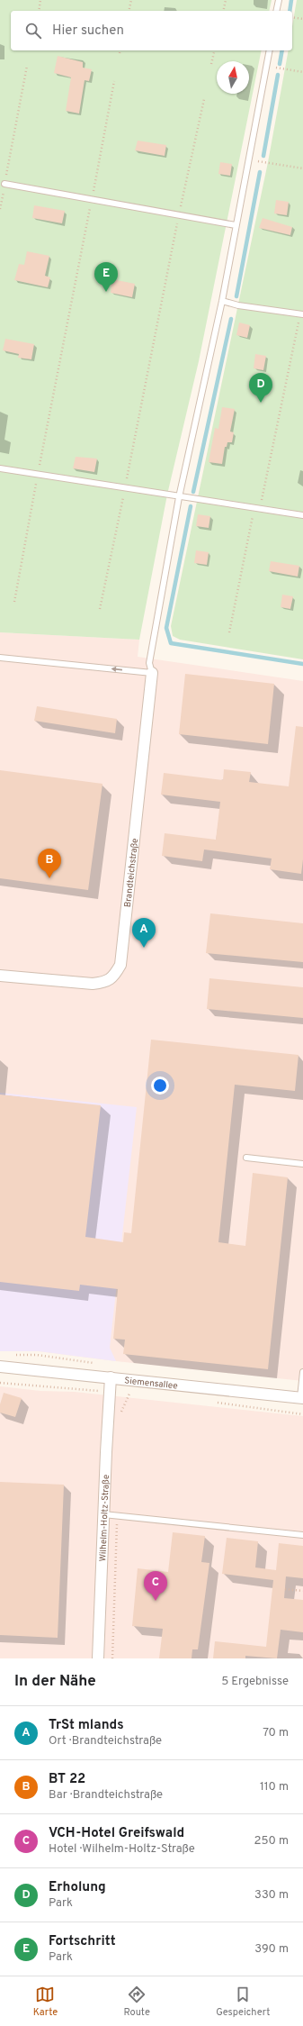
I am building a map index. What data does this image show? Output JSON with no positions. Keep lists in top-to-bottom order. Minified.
{"streets":{"street":["Brandteichstraße","Siemensallee","Wilhelm-Holtz-Straße"]},"crossings":[["Siemensallee","Wilhelm-Holtz-Straße"]],"north":"top","page":{"search":"Hier suchen","pins":["E","D","B","A","C"],"heading":["In der Nähe","5 Ergebnisse"],"list":[{"mark":"A","name":"TrSt mlands","note":"Ort · Brandteichstraße","value":"70 m"},{"mark":"B","name":"BT 22","note":"Bar · Brandteichstraße","value":"110 m"},{"mark":"C","name":"VCH-Hotel Greifswald","note":"Hotel · Wilhelm-Holtz-Straße","value":"250 m"},{"mark":"D","name":"Erholung","note":"Park","value":"330 m"},{"mark":"E","name":"Fortschritt","note":"Park","value":"390 m"}],"nav":["Karte","Route","Gespeichert"]}}
